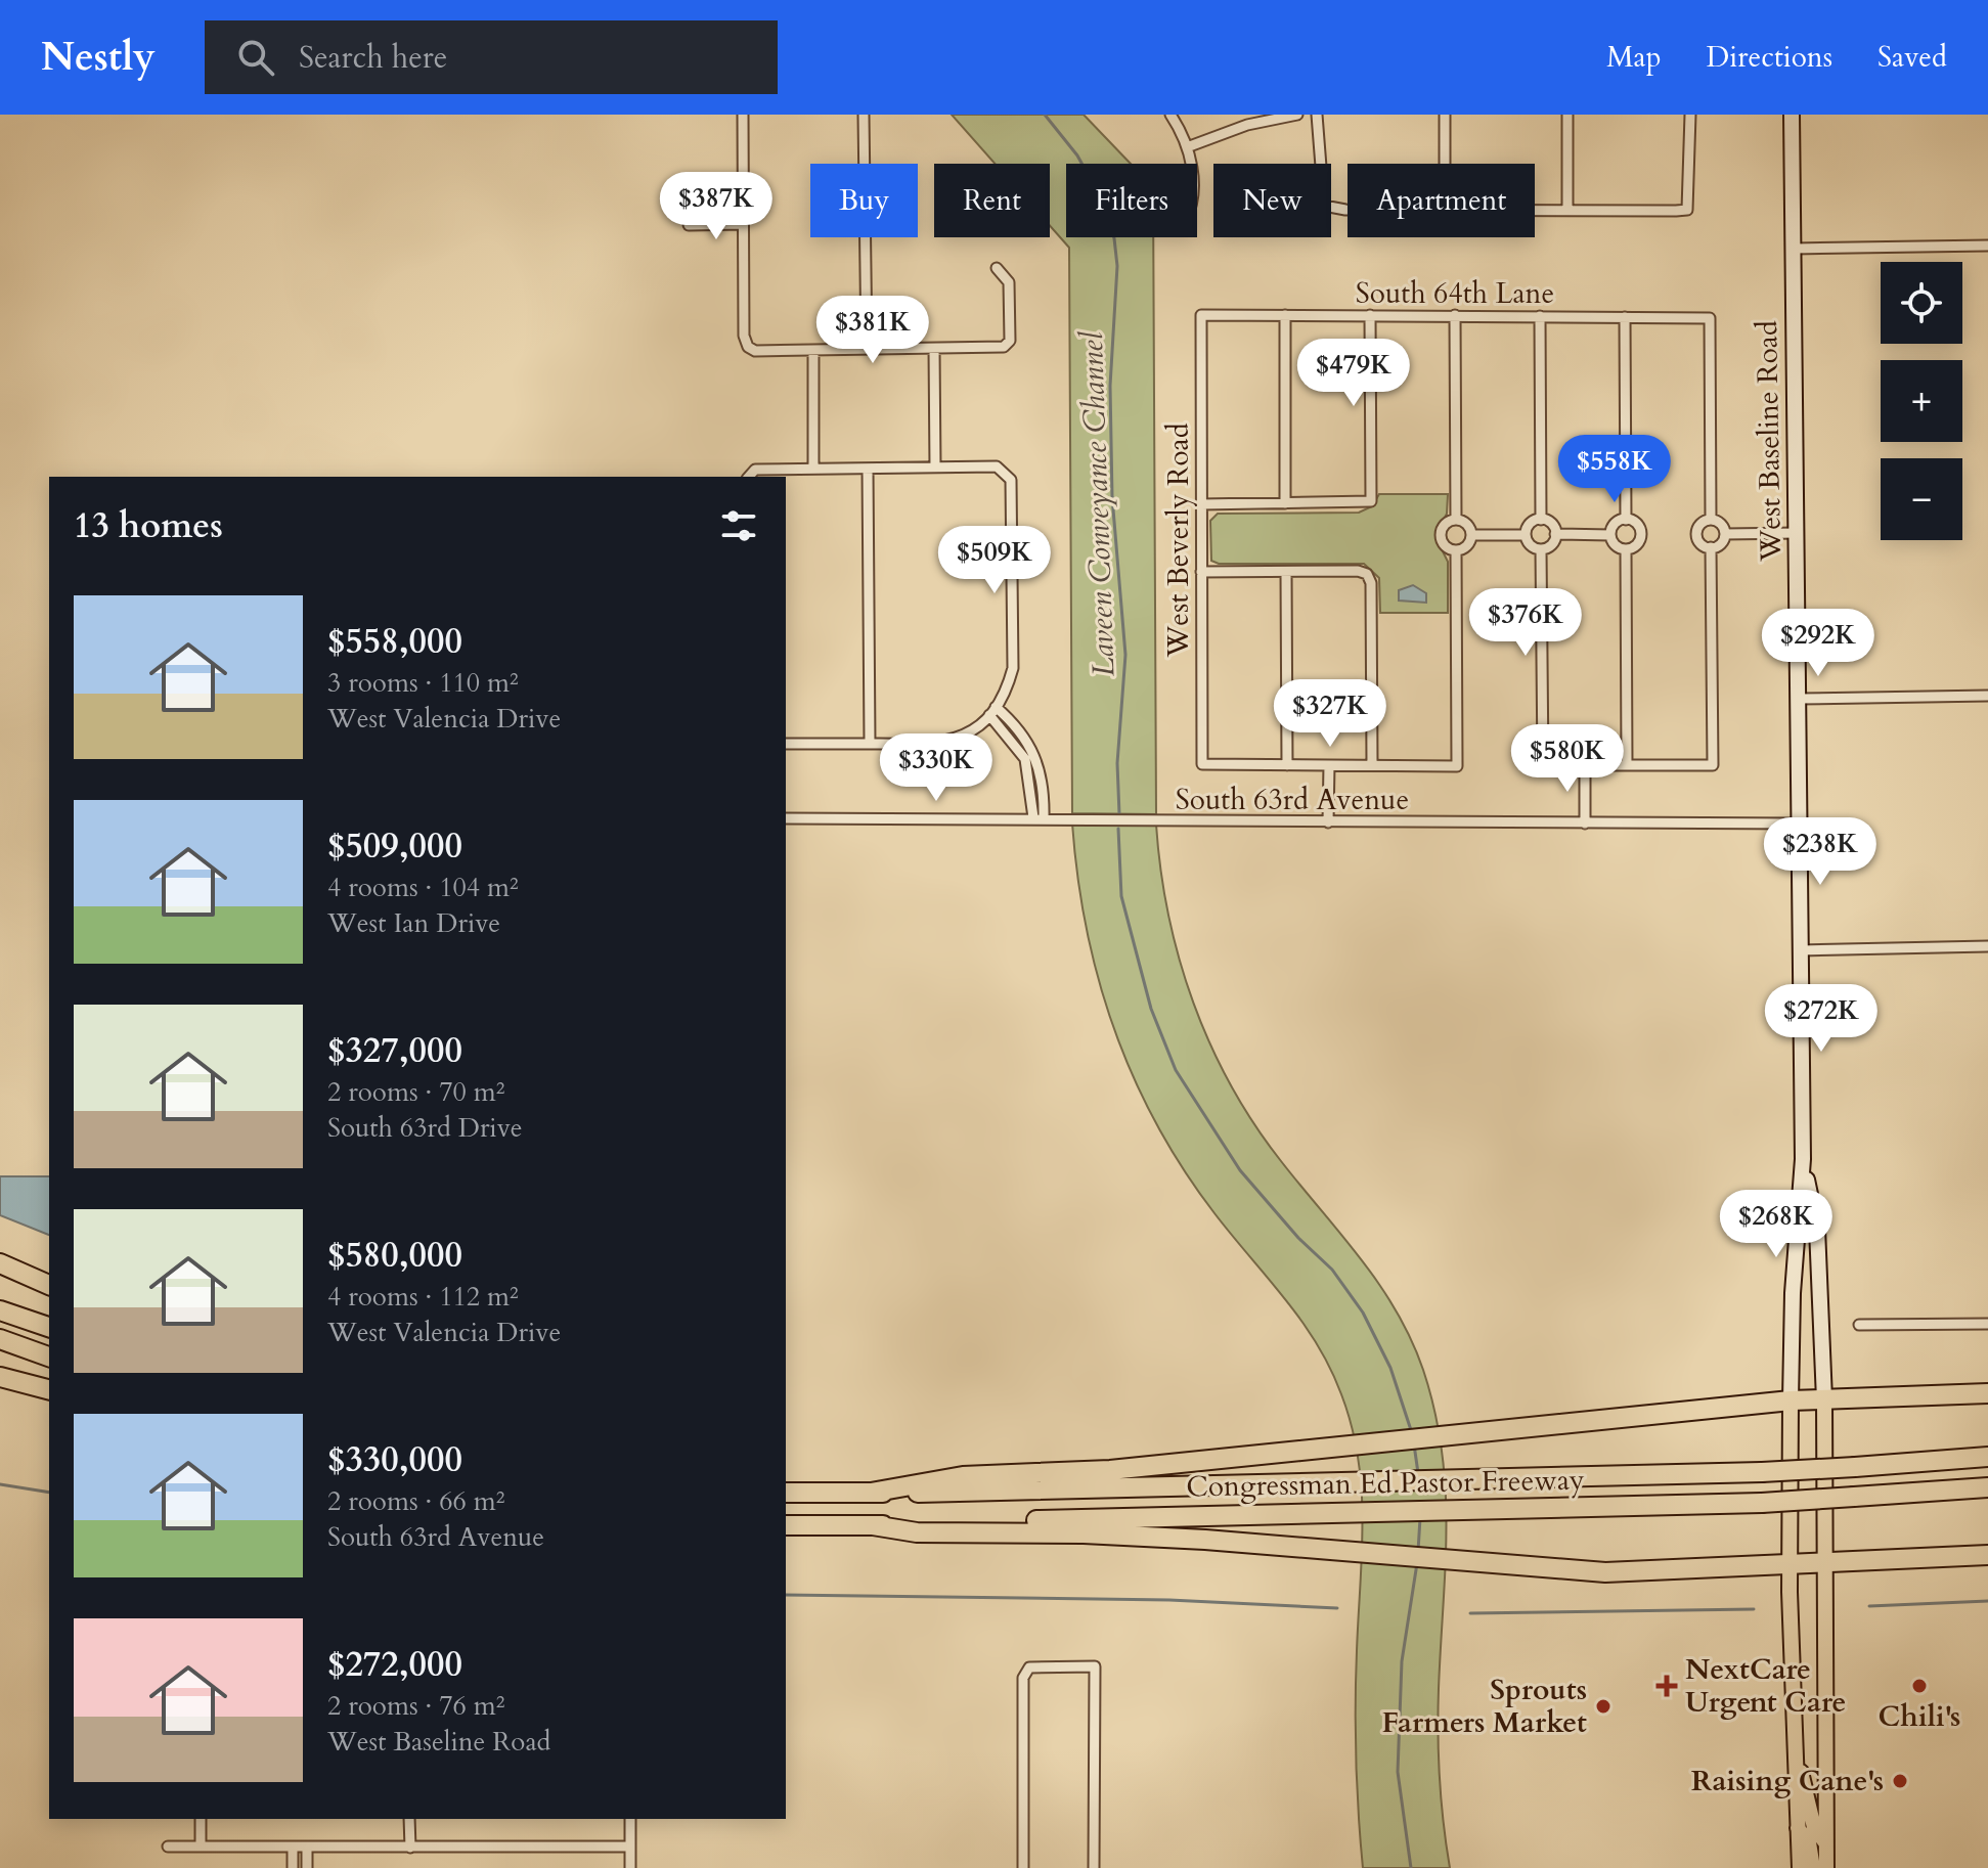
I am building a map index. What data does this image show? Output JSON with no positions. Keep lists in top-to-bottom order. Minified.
{"streets":{"highway":["Congressman Ed Pastor Freeway"],"main road":["West Baseline Road"],"street":["South 64th Lane","West Beverly Road","South 63rd Avenue"]},"crossings":[["South 64th Lane","West Beverly Road"],["West Baseline Road","South 63rd Avenue"]],"water":["Laveen Conveyance Channel"],"places":{"health":["NextCare Urgent Care"],"other":["Chili's","Sprouts Farmers Market","Raising Cane's"]},"page":{"header":"Nestly","search":"Search here","nav":["Map","Directions","Saved"],"chip":["Buy","Rent","Filters","New","Apartment"],"price":["$387K","$381K","$479K","$558K","$509K","$376K","$292K","$327K","$580K","$330K","$238K","$272K","$268K"],"map_buttons":["+","−"],"heading":"13 homes","list":[{"name":"$558,000","note":"3 rooms · 110 m² · West Valencia Drive"},{"name":"$509,000","note":"4 rooms · 104 m² · West Ian Drive"},{"name":"$327,000","note":"2 rooms · 70 m² · South 63rd Drive"},{"name":"$580,000","note":"4 rooms · 112 m² · West Valencia Drive"},{"name":"$330,000","note":"2 rooms · 66 m² · South 63rd Avenue"},{"name":"$272,000","note":"2 rooms · 76 m² · West Baseline Road"}]}}
